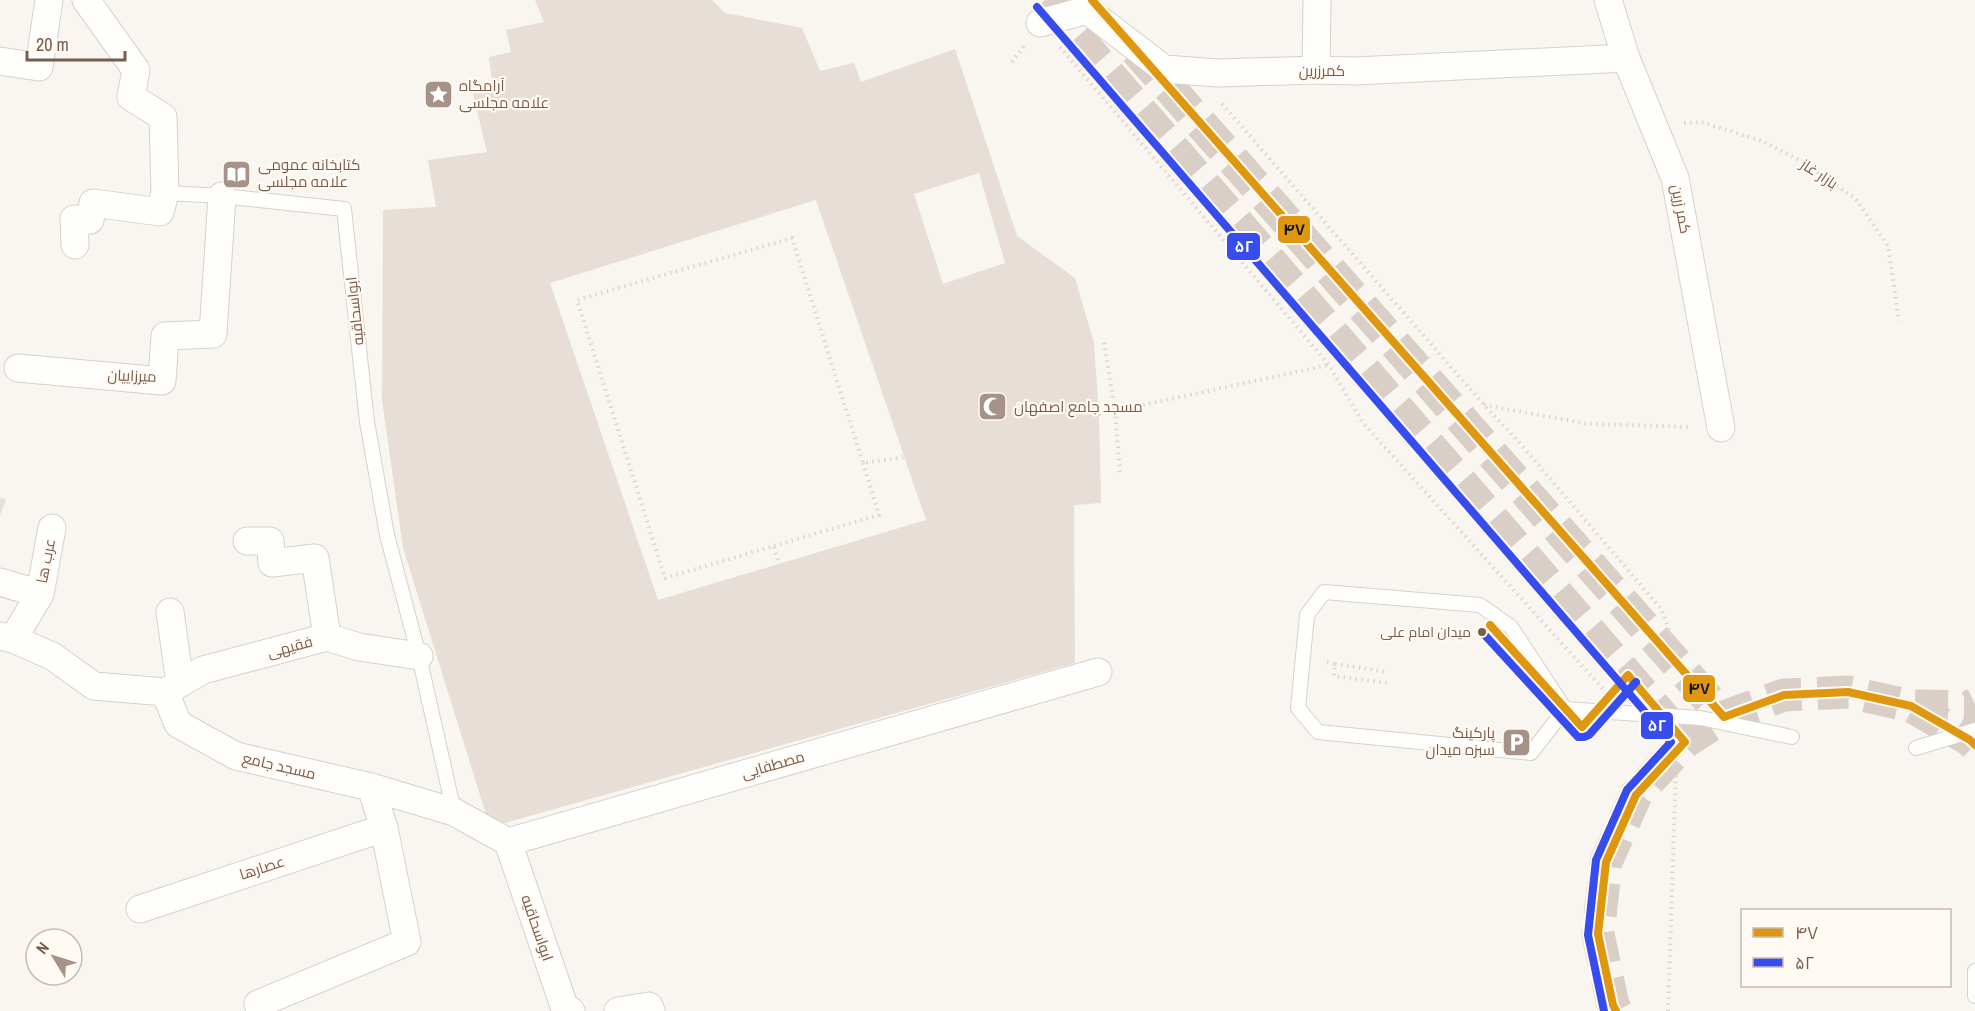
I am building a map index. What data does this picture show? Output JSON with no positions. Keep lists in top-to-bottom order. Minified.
{"streets":{"street":["کمرزرین","کمر زرین","ابواسحاقیه","میرزاییان","عرب ها","فقیهی","مصطفایی","مسجد جامع","عصارها"],"path":["بازار غاز"]},"crossings":[["کمرزرین","کمر زرین"],["بازار غاز","کمر زرین"],["ابواسحاقیه","میرزاییان"],["ابواسحاقیه","فقیهی"],["ابواسحاقیه","مصطفایی"],["ابواسحاقیه","مسجد جامع"],["فقیهی","مسجد جامع"]],"places":{"place":["آرامگاه علامه مجلسی"],"library":["کتابخانه عمومی علامه مجلسی"],"mosque":["مسجد جامع اصفهان"],"other":["میدان امام علی"],"parking":["پارکینگ سبزه میدان"]},"lines":["transit line ۴۷","transit line ۵۲"],"legend":["۴۷","۵۲"],"scale_bar":"20 m","north":"top left"}
